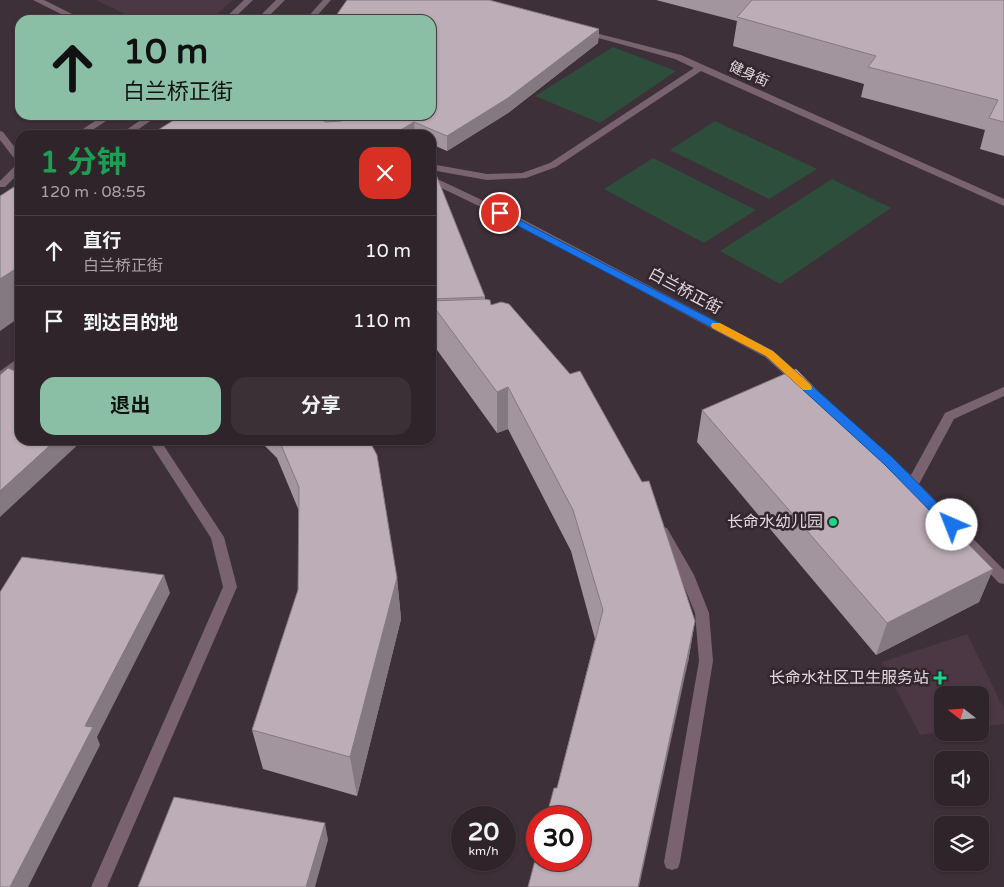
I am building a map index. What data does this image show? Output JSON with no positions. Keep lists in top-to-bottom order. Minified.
{"streets":{"street":["健身街","白兰桥正街"]},"places":{"other":["长命水幼儿园"],"health":["长命水社区卫生服务站"]},"north":"left","page":{"turn":["10 m","白兰桥正街"],"heading":["1 分钟","120 m · 08:55"],"list":[{"name":"直行","note":"白兰桥正街","value":"10 m"},{"name":"到达目的地","value":"110 m"}],"buttons":["退出","分享"],"speed":"20 km/h","limit":"30"}}
